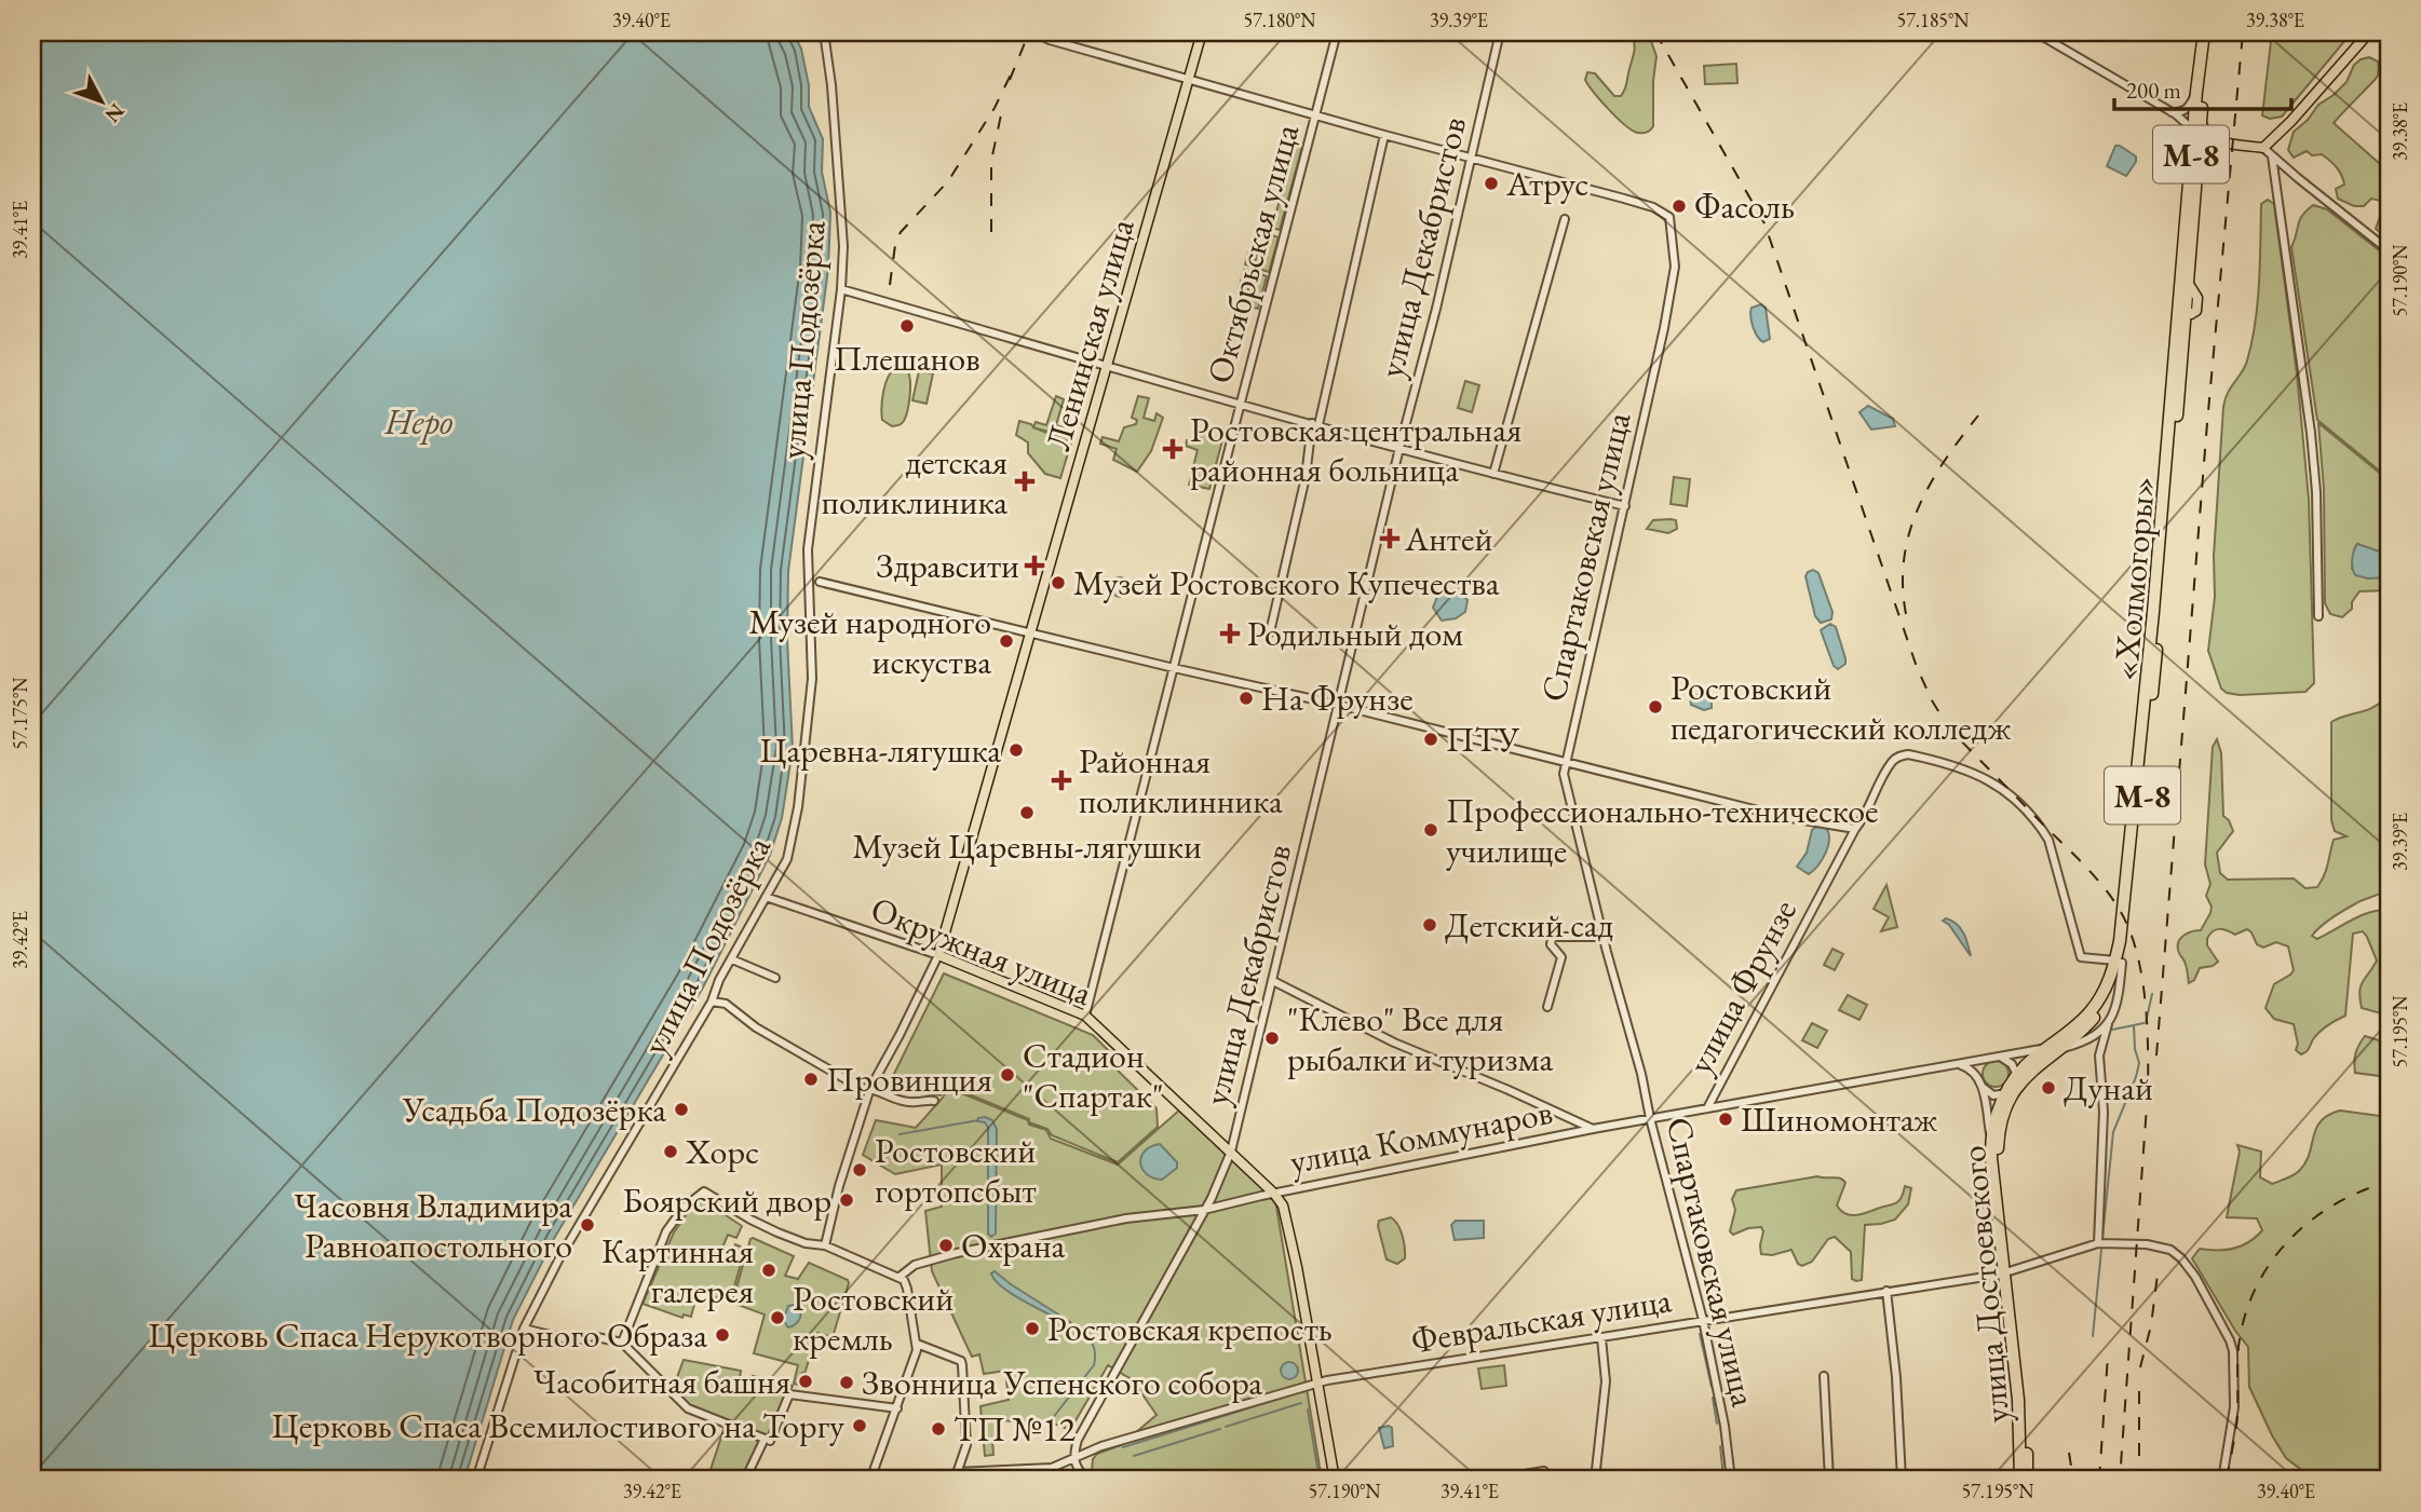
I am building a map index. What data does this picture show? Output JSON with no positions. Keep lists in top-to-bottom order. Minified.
{"streets":{"highway":["М-8","«Холмогоры»","улица Достоевского"],"main road":["Ленинская улица","Окружная улица"],"street":["улица Декабристов","Октябрьская улица","улица Подозёрка","Спартаковская улица","улица Фрунзе","улица Коммунаров","Февральская улица"]},"crossings":[["М-8","«Холмогоры»"],["М-8","улица Коммунаров"],["М-8","улица Достоевского"],["улица Декабристов","Спартаковская улица"],["улица Декабристов","Окружная улица"],["улица Декабристов","улица Коммунаров"],["улица Декабристов","Февральская улица"],["Октябрьская улица","Окружная улица"],["Ленинская улица","Окружная улица"],["улица Подозёрка","Окружная улица"],["Спартаковская улица","улица Коммунаров"],["Спартаковская улица","Февральская улица"],["«Холмогоры»","улица Фрунзе"],["«Холмогоры»","улица Коммунаров"],["«Холмогоры»","улица Достоевского"],["Окружная улица","улица Коммунаров"],["Окружная улица","Февральская улица"],["улица Фрунзе","улица Коммунаров"],["улица Коммунаров","улица Достоевского"],["улица Достоевского","Февральская улица"]],"water":["Неро"],"places":{"other":["Атрус","Фасоль","Плешанов","Музей Ростовского Купечества","Музей народного искуства","На Фрунзе","Ростовский педагогический колледж","ПТУ","Царевна-лягушка","Музей Царевны-лягушки","Профессионально-техническое училище","Детский сад","\"Клево\" Все для рыбалки и туризма","Стадион \"Спартак\"","Провинция","Дунай","Усадьба Подозёрка","Шиномонтаж","Хорс","Ростовский гортопсбыт","Боярский двор","Часовня Владимира Равноапостольного","Охрана","Картинная галерея","Ростовский кремль","Ростовская крепость","Церковь Спаса Нерукотворного Образа","Часобитная башня","Звонница Успенского собора","Церковь Спаса Всемилостивого на Торгу","ТП №12"],"health":["Ростовская центральная районная больница","детская поликлиника","Антей","Здравсити","Родильный дом","Районная поликлинника"]},"scale_bar":"200 m","north":"bottom right","coordinates":["39.40°E","57.180°N","39.39°E","57.185°N","39.38°E","39.41°E","57.190°N","57.175°N","39.42°E","57.195°N"]}
